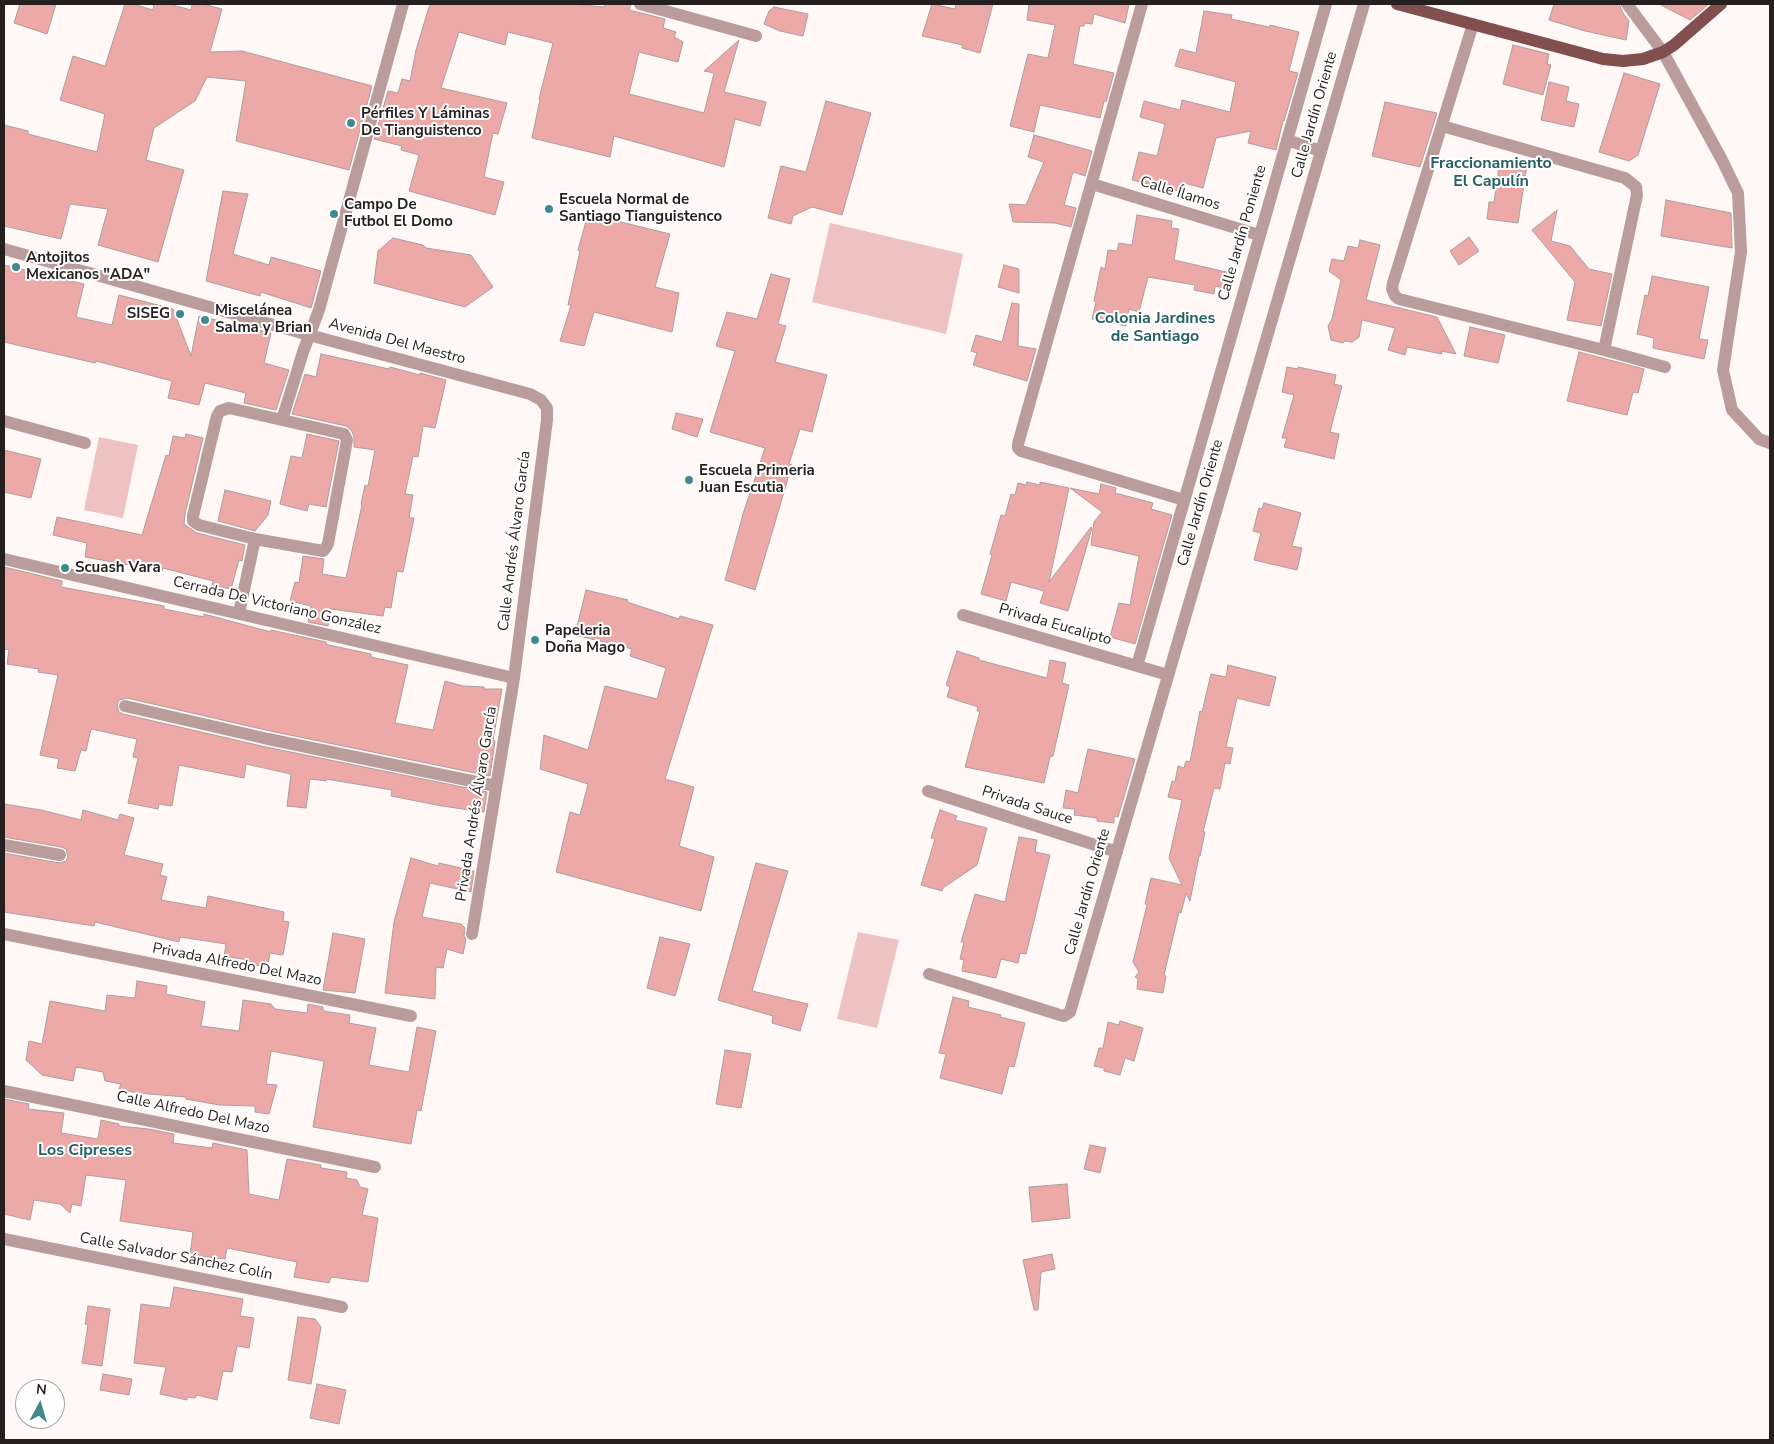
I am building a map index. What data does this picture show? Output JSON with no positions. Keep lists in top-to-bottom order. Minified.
{"streets":{"street":["Calle Jardín Oriente","Calle Ílamos","Calle Jardín Poniente","Avenida Del Maestro","Calle Andrés Álvaro García","Cerrada De Victoriano González","Privada Eucalipto","Privada Andrés Álvaro García","Privada Sauce","Privada Alfredo Del Mazo","Calle Alfredo Del Mazo","Calle Salvador Sánchez Colín"]},"crossings":[["Calle Jardín Oriente","Privada Eucalipto"],["Calle Jardín Oriente","Privada Sauce"],["Calle Ílamos","Calle Jardín Poniente"],["Calle Jardín Poniente","Privada Eucalipto"],["Avenida Del Maestro","Calle Andrés Álvaro García"],["Calle Andrés Álvaro García","Cerrada De Victoriano González"],["Calle Andrés Álvaro García","Privada Andrés Álvaro García"],["Cerrada De Victoriano González","Privada Andrés Álvaro García"]],"districts":["Fraccionamiento El Capulín","Colonia Jardines de Santiago","Los Cipreses"],"places":["Pérfiles Y Láminas De Tianguistenco","Escuela Normal de Santiago Tianguistenco","Campo De Futbol El Domo","Antojitos Mexicanos \"ADA\"","SISEG","Miscelánea Salma y Brian","Escuela Primeria Juan Escutia","Scuash Vara","Papeleria Doña Mago"],"north":"top"}
